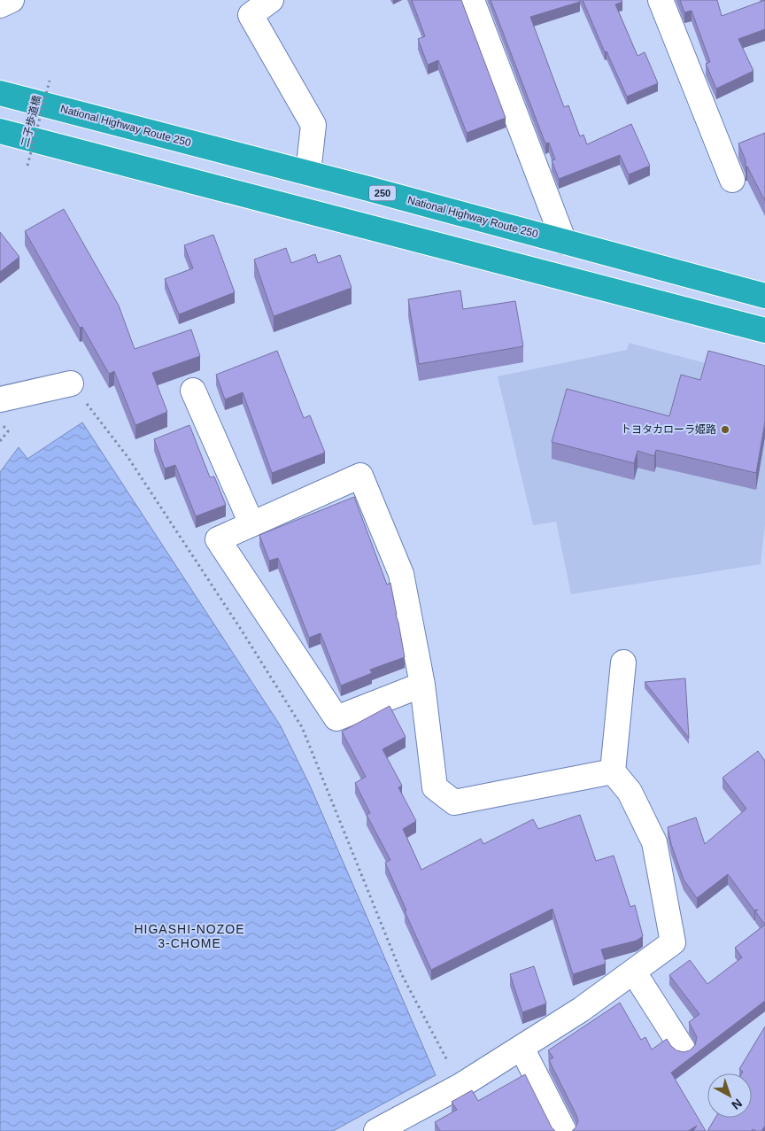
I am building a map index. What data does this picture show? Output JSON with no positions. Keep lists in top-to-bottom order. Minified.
{"streets":{"highway":["National Highway Route 250","250"],"path":["二子歩道橋"]},"districts":["HIGASHI-NOZOE 3-CHOME"],"places":["トヨタカローラ姫路"],"north":"bottom right"}
